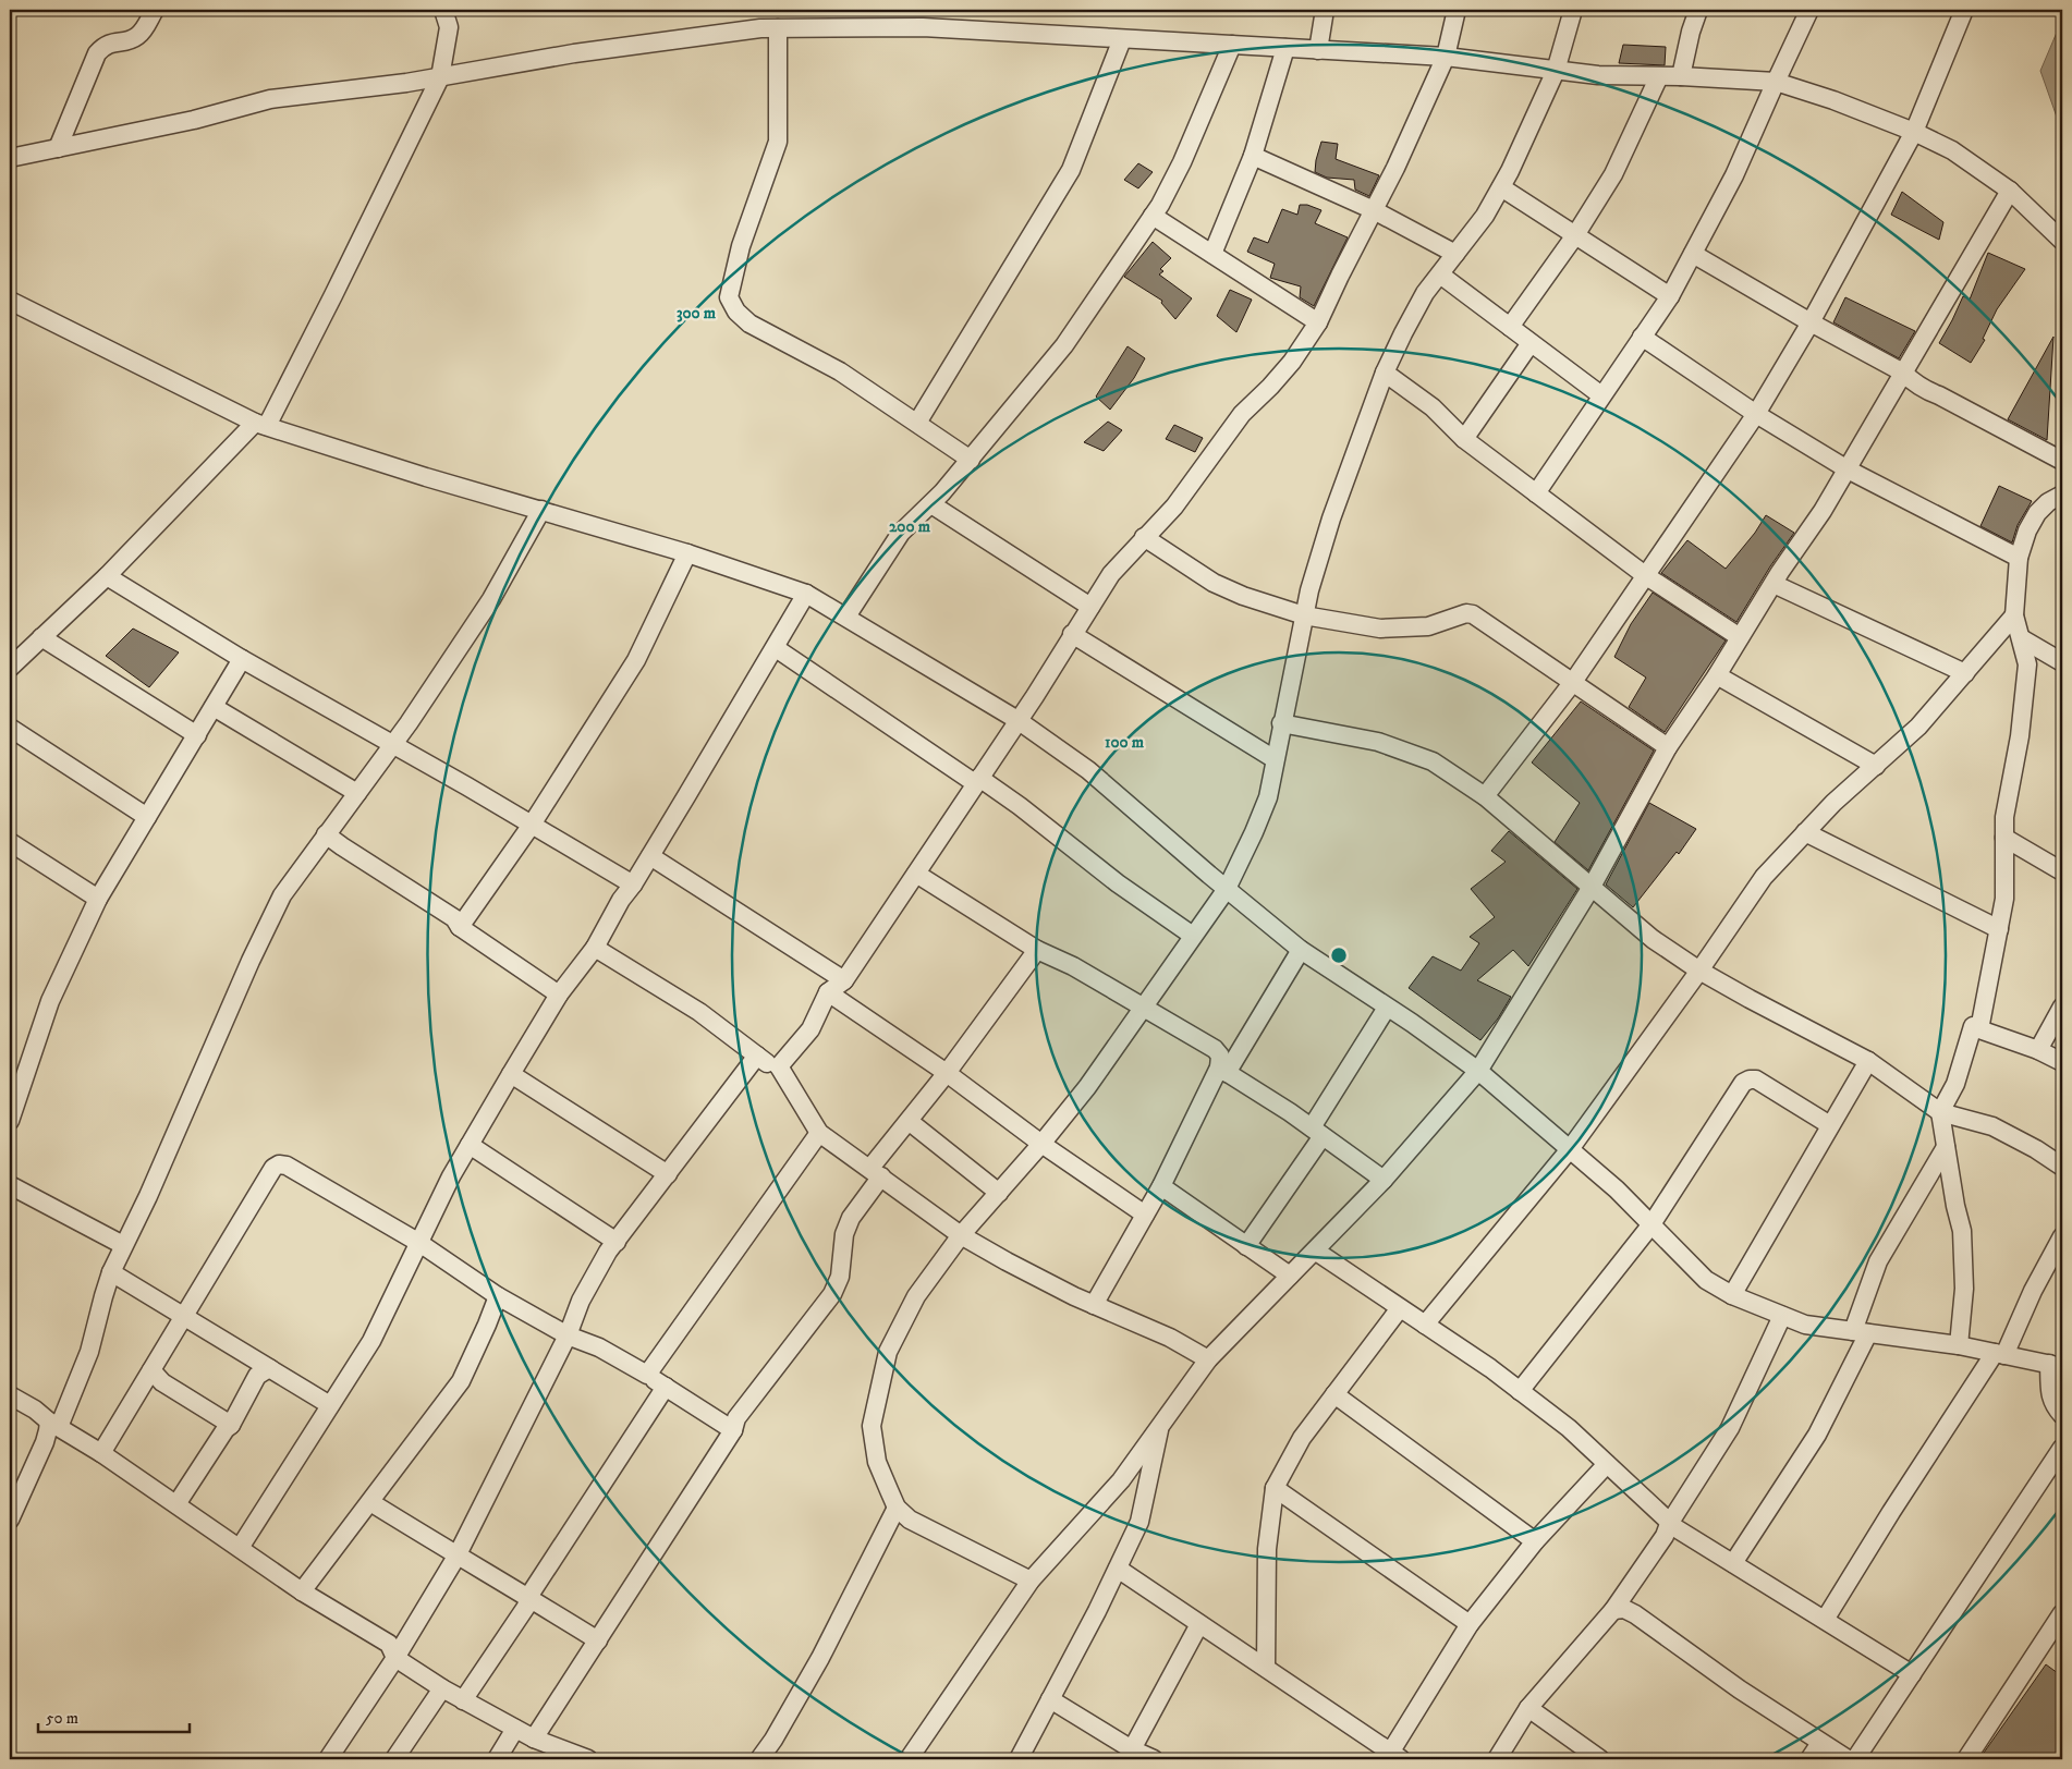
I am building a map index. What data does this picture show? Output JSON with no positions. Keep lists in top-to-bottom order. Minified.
{"scale_bar":"50 m","rings":["300 m","200 m","100 m"]}
